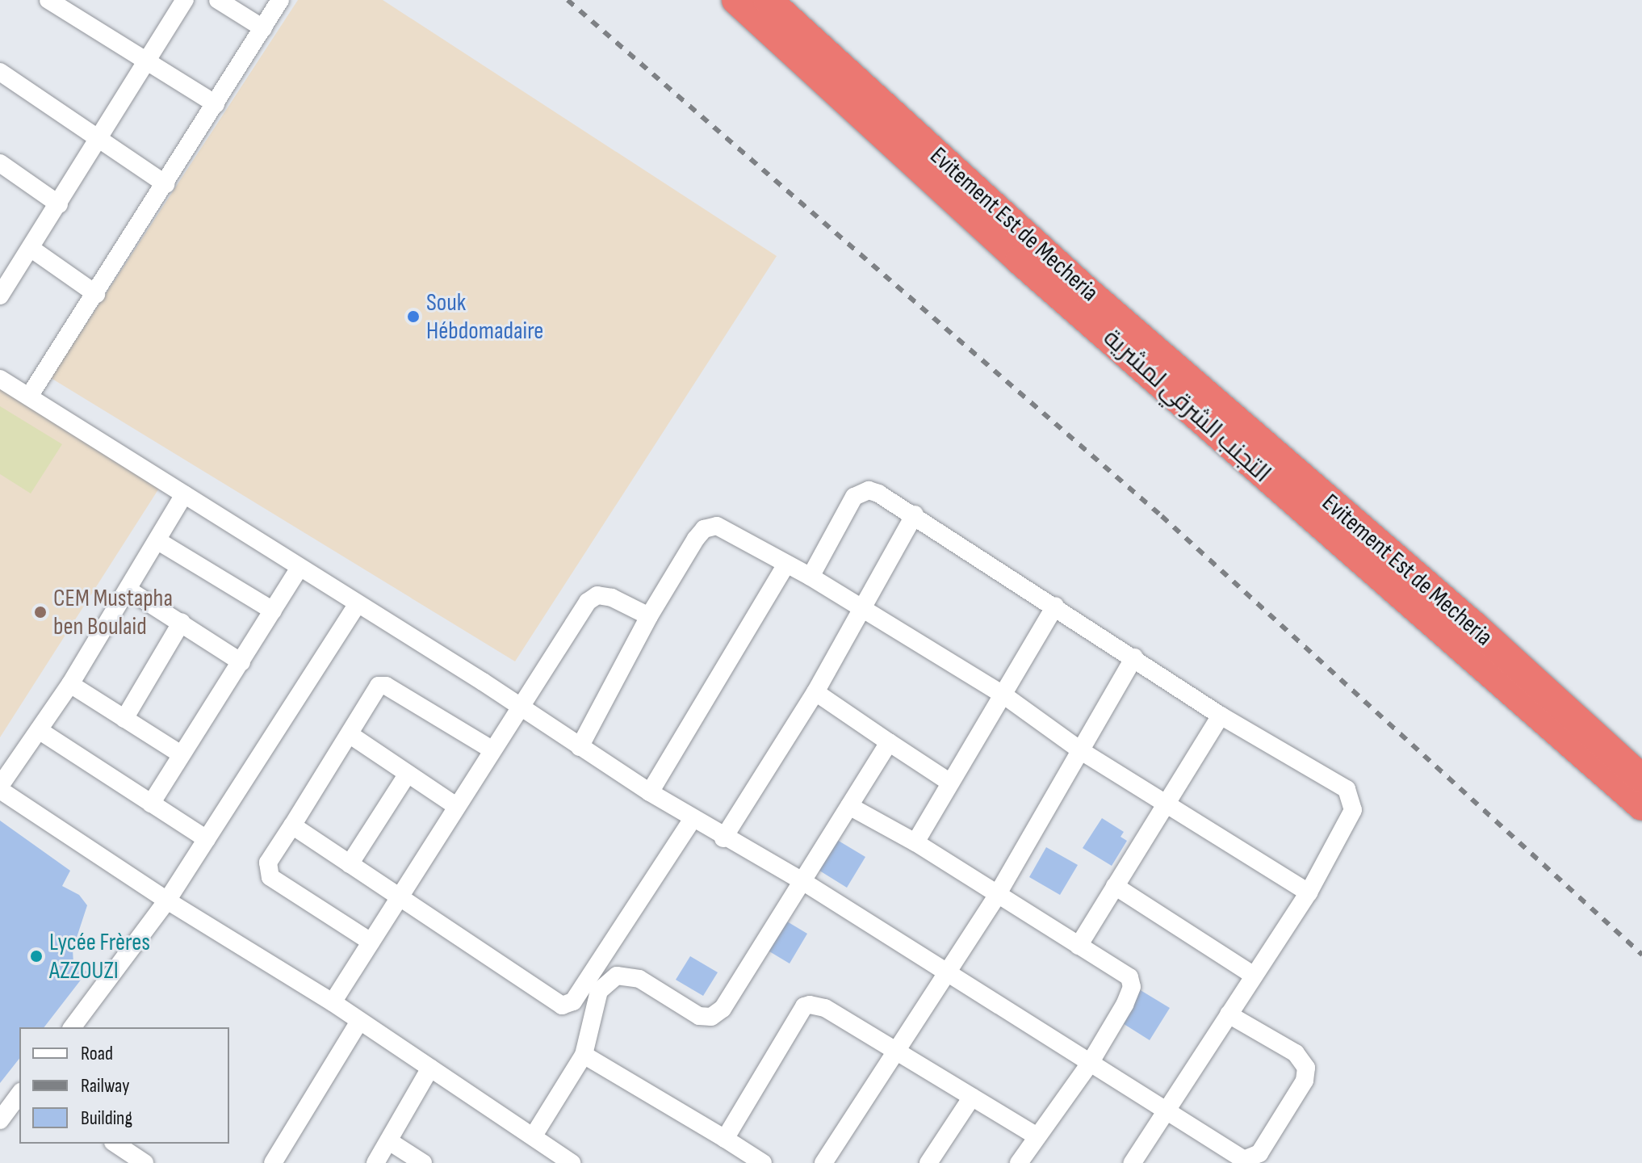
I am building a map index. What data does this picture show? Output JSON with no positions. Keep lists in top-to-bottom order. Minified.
{"streets":{"highway":["Evitement Est de Mecheria","التجنب الشرقي لمشرية"]},"places":["Souk Hébdomadaire","CEM Mustapha ben Boulaid","Lycée Frères AZZOUZI"],"legend":["Road","Railway","Building"]}
